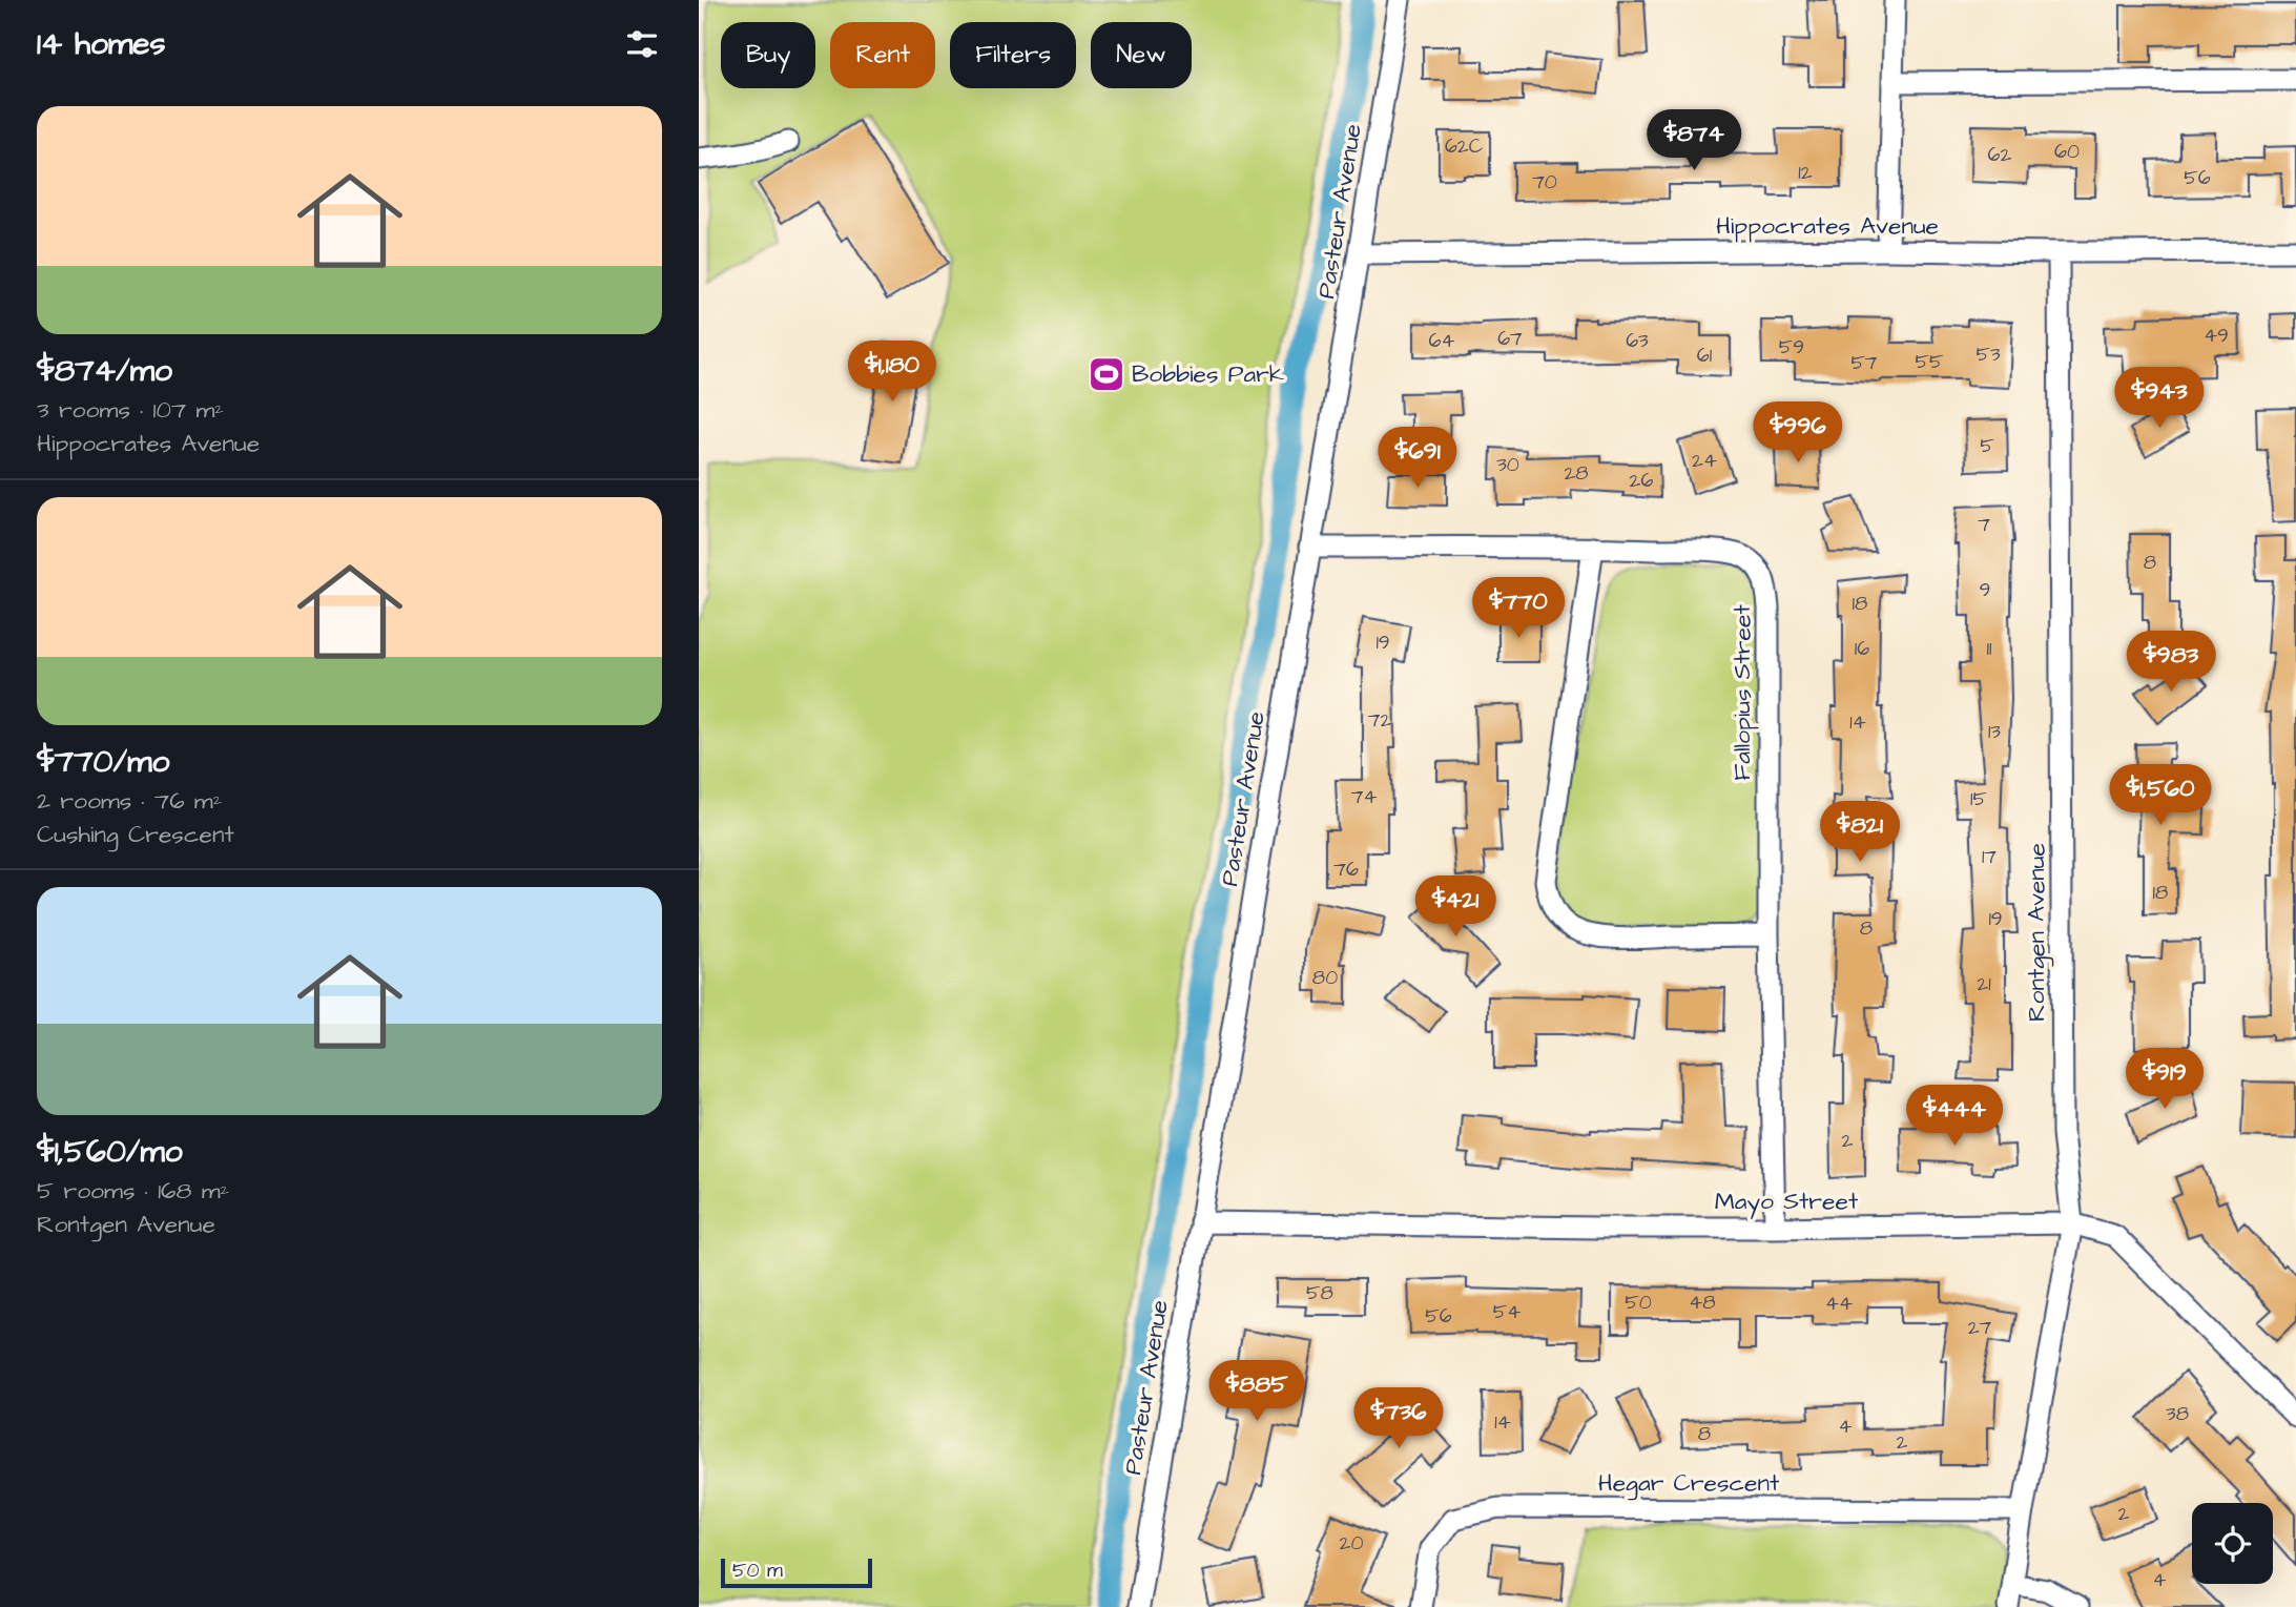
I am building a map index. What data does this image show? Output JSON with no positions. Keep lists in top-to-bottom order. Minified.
{"streets":{"street":["Pasteur Avenue","Hippocrates Avenue","Fallopius Street","Rontgen Avenue","Mayo Street","Hegar Crescent"]},"crossings":[["Pasteur Avenue","Hippocrates Avenue"],["Pasteur Avenue","Fallopius Street"],["Pasteur Avenue","Mayo Street"],["Hippocrates Avenue","Rontgen Avenue"],["Fallopius Street","Mayo Street"],["Rontgen Avenue","Mayo Street"],["Rontgen Avenue","Hegar Crescent"]],"places":{"sports":["Bobbies Park"]},"house_numbers":["62C","60","62","12","56","70","49","67","64","63","59","53","61","55","57","5","24","30","28","26","7","8","9","18","19","16","11","72","14","13","74","15","17","76","18","19","8","80","21","2","58","50","48","44","54","56","27","38","14","4","8","2","2","20","4"],"scale_bar":"50 m","page":{"heading":"14 homes","chip":["Buy","Rent","Filters","New"],"list":[{"name":"$874/mo","note":"3 rooms · 107 m² · Hippocrates Avenue"},{"name":"$770/mo","note":"2 rooms · 76 m² · Cushing Crescent"},{"name":"$1,560/mo","note":"5 rooms · 168 m² · Rontgen Avenue"}],"price":["$874","$1,180","$943","$996","$691","$770","$983","$1,560","$821","$421","$919","$444","$885","$736"],"scale":"50 m"}}
